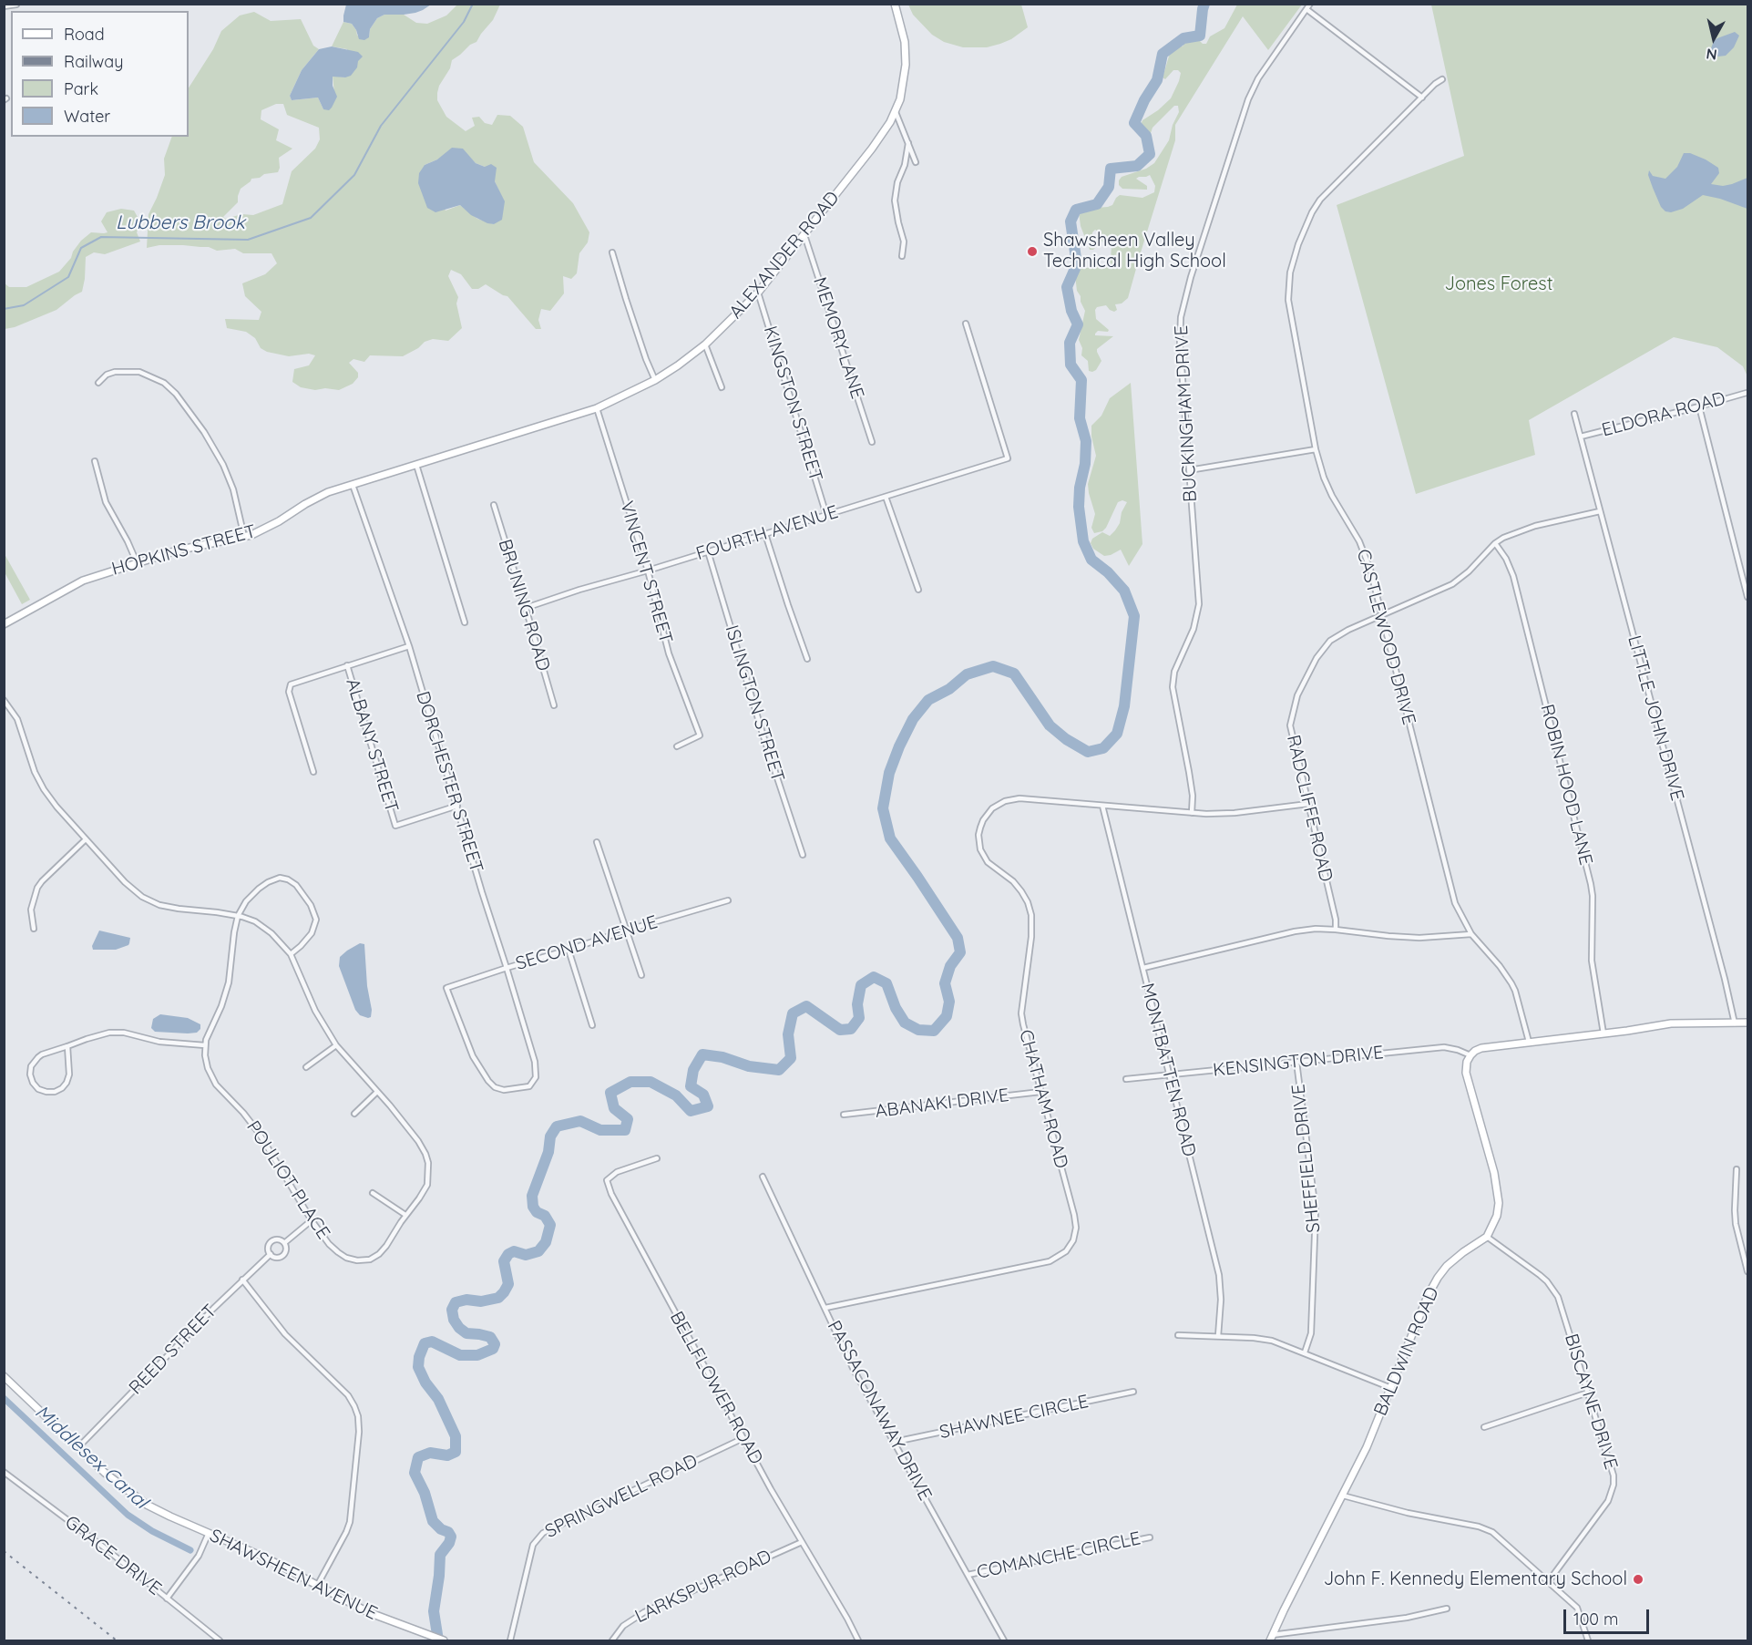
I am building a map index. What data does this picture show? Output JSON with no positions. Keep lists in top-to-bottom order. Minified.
{"streets":{"street":["ALEXANDER ROAD","MEMORY LANE","KINGSTON STREET","BUCKINGHAM DRIVE","ELDORA ROAD","FOURTH AVENUE","HOPKINS STREET","VINCENT STREET","BRUNING ROAD","CASTLEWOOD DRIVE","ISLINGTON STREET","LITTLE JOHN DRIVE","ALBANY STREET","DORCHESTER STREET","ROBIN HOOD LANE","RADCLIFFE ROAD","SECOND AVENUE","KENSINGTON DRIVE","MONTBATTEN ROAD","CHATHAM ROAD","ABANAKI DRIVE","SHEFFIELD DRIVE","POULIOT PLACE","REED STREET","BALDWIN ROAD","BELLFLOWER ROAD","BISCAYNE DRIVE","PASSACONAWAY DRIVE","SHAWNEE CIRCLE","SPRINGWELL ROAD","GRACE DRIVE","COMANCHE CIRCLE","SHAWSHEEN AVENUE","LARKSPUR ROAD"]},"crossings":[["ALEXANDER ROAD","MEMORY LANE"],["ALEXANDER ROAD","KINGSTON STREET"],["ALEXANDER ROAD","HOPKINS STREET"],["ALEXANDER ROAD","VINCENT STREET"],["ALEXANDER ROAD","DORCHESTER STREET"],["KINGSTON STREET","FOURTH AVENUE"],["BUCKINGHAM DRIVE","CHATHAM ROAD"],["ELDORA ROAD","LITTLE JOHN DRIVE"],["FOURTH AVENUE","VINCENT STREET"],["FOURTH AVENUE","BRUNING ROAD"],["FOURTH AVENUE","ISLINGTON STREET"],["CASTLEWOOD DRIVE","RADCLIFFE ROAD"],["LITTLE JOHN DRIVE","RADCLIFFE ROAD"],["ALBANY STREET","DORCHESTER STREET"],["DORCHESTER STREET","SECOND AVENUE"],["ROBIN HOOD LANE","RADCLIFFE ROAD"],["RADCLIFFE ROAD","CHATHAM ROAD"],["KENSINGTON DRIVE","MONTBATTEN ROAD"],["KENSINGTON DRIVE","SHEFFIELD DRIVE"],["MONTBATTEN ROAD","CHATHAM ROAD"],["CHATHAM ROAD","ABANAKI DRIVE"],["CHATHAM ROAD","PASSACONAWAY DRIVE"],["POULIOT PLACE","REED STREET"],["REED STREET","SHAWSHEEN AVENUE"],["BALDWIN ROAD","BISCAYNE DRIVE"],["BELLFLOWER ROAD","SPRINGWELL ROAD"],["BELLFLOWER ROAD","LARKSPUR ROAD"],["PASSACONAWAY DRIVE","SHAWNEE CIRCLE"],["PASSACONAWAY DRIVE","COMANCHE CIRCLE"]],"water":["Lubbers Brook","Middlesex Canal"],"parks":["Jones Forest"],"places":["Shawsheen Valley Technical High School","John F. Kennedy Elementary School"],"legend":["Road","Railway","Park","Water"],"scale_bar":"100 m","north":"bottom"}
